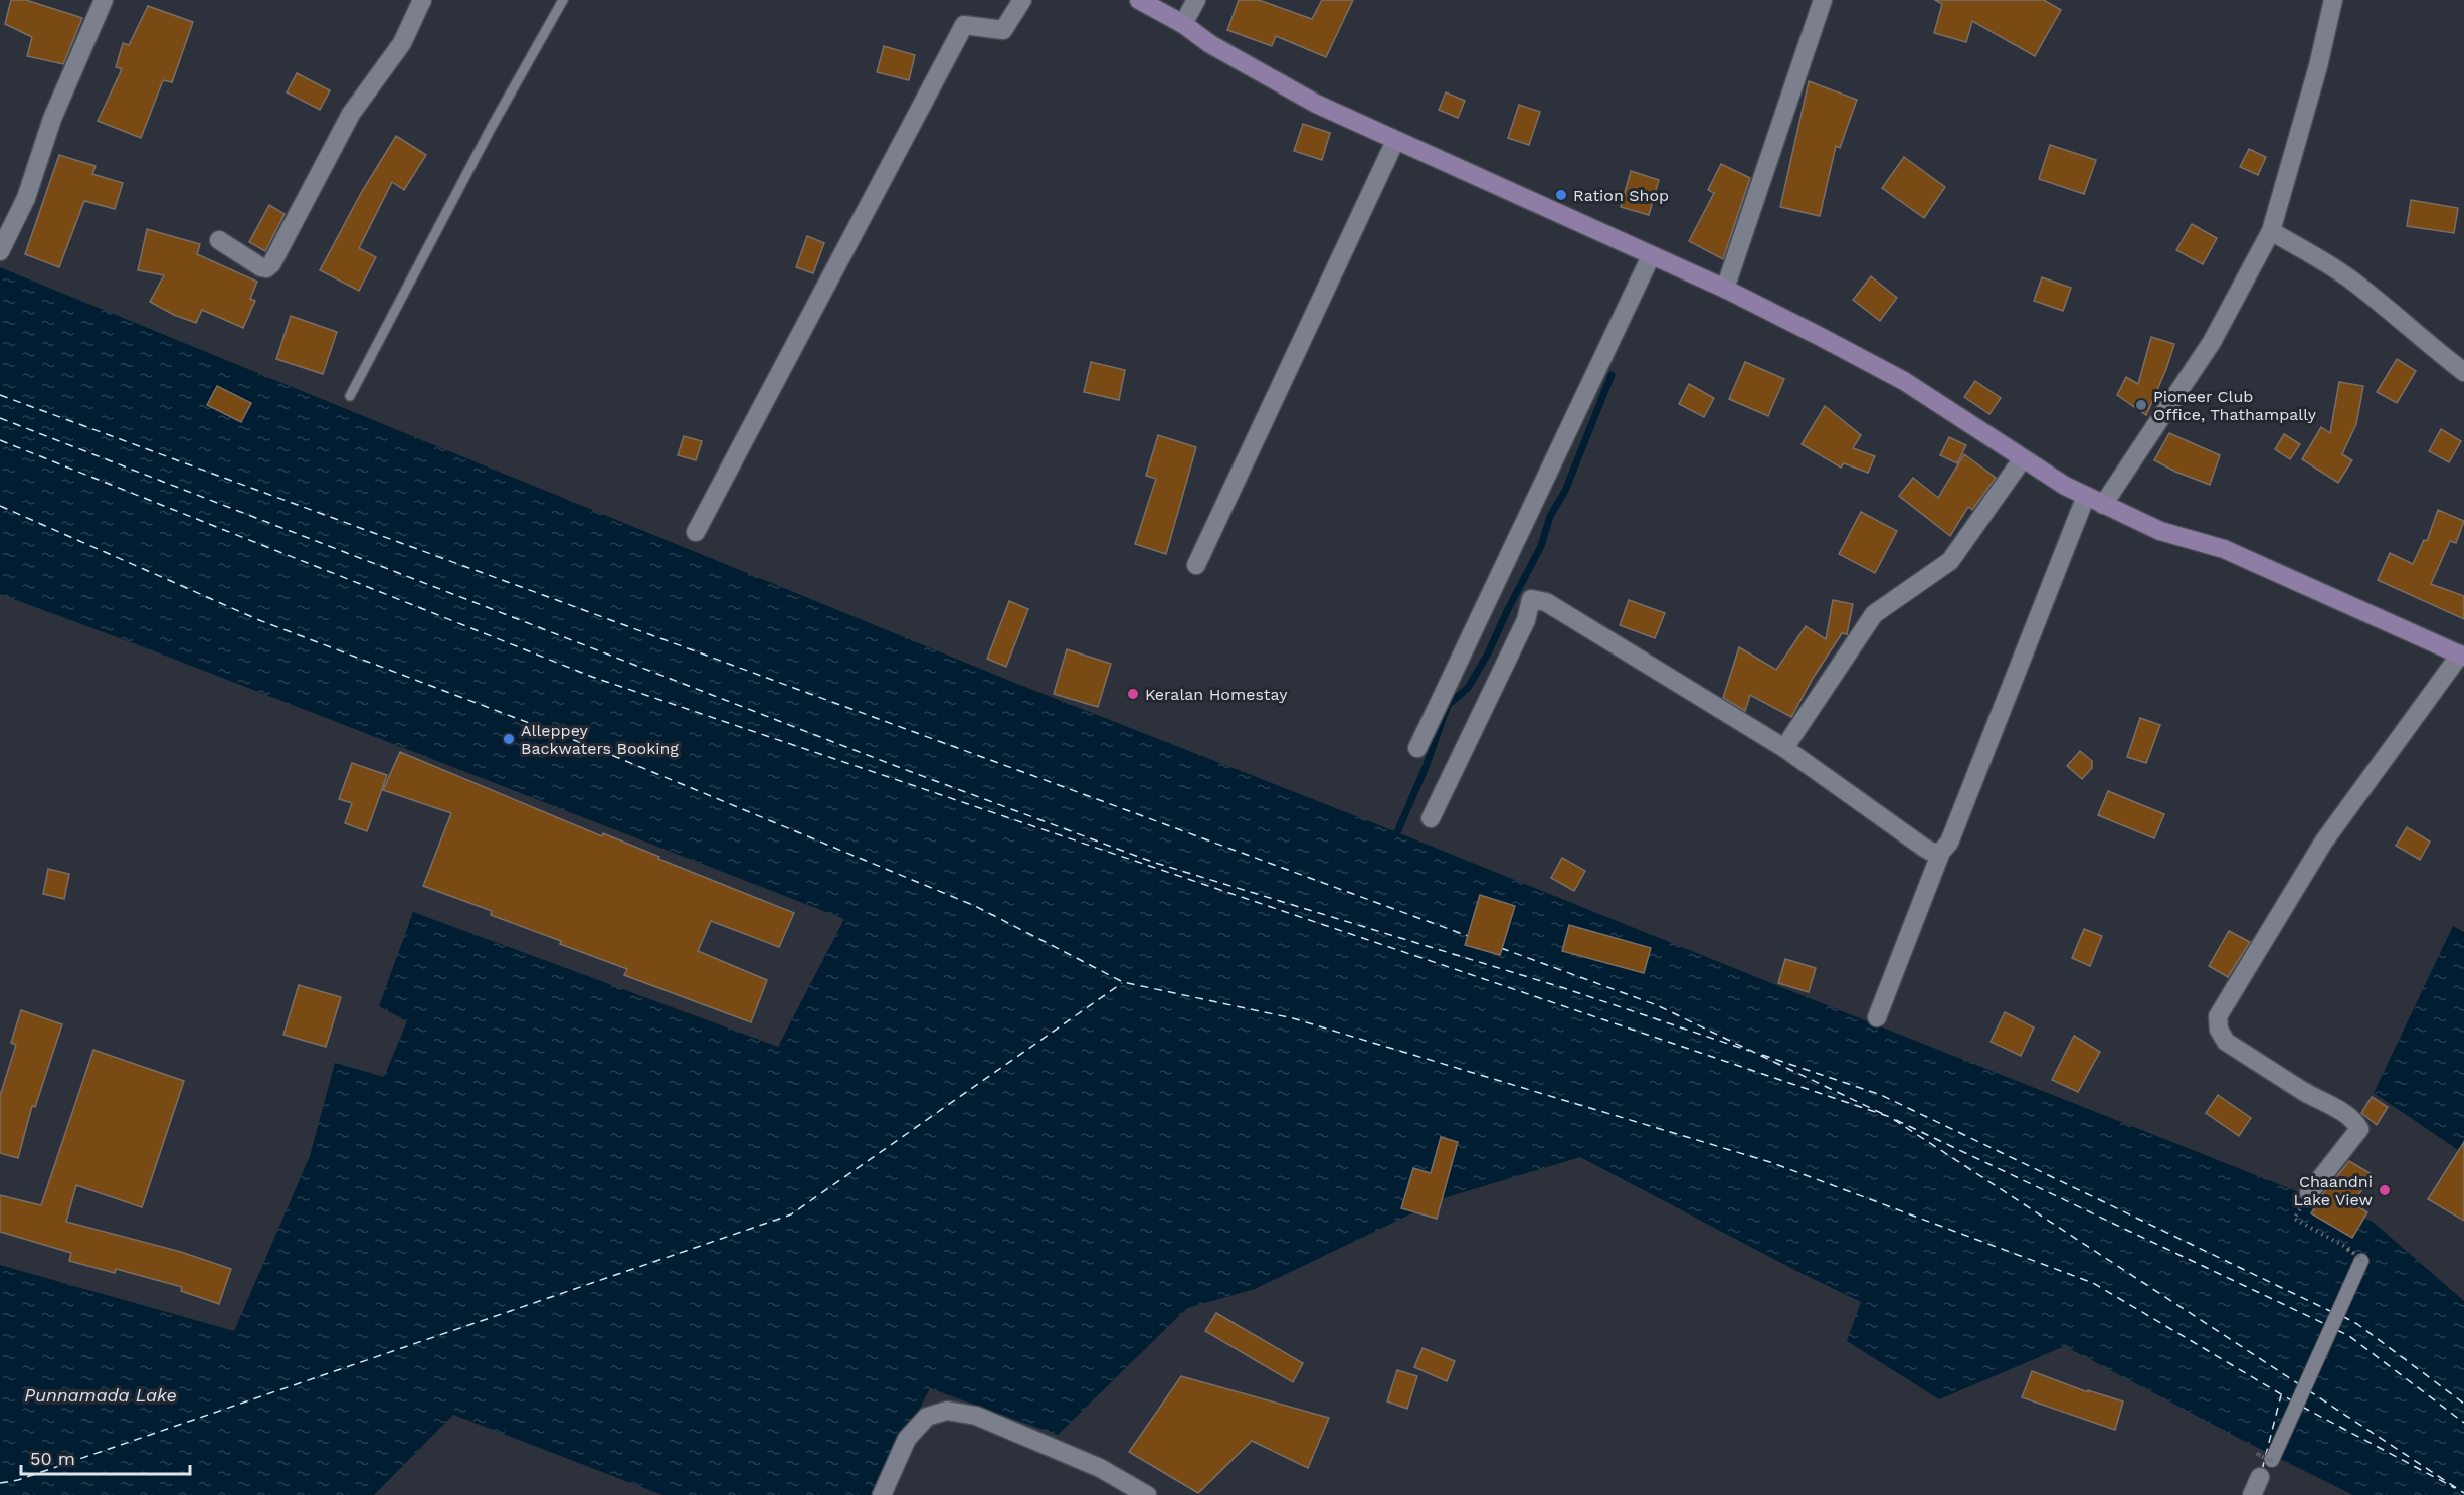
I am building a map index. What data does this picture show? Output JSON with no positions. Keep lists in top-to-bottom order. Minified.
{"water":["Punnamada Lake"],"places":["Ration Shop","Pioneer Club Office, Thathampally","Keralan Homestay","Alleppey Backwaters Booking","Chaandni Lake View"],"scale_bar":"50 m"}
